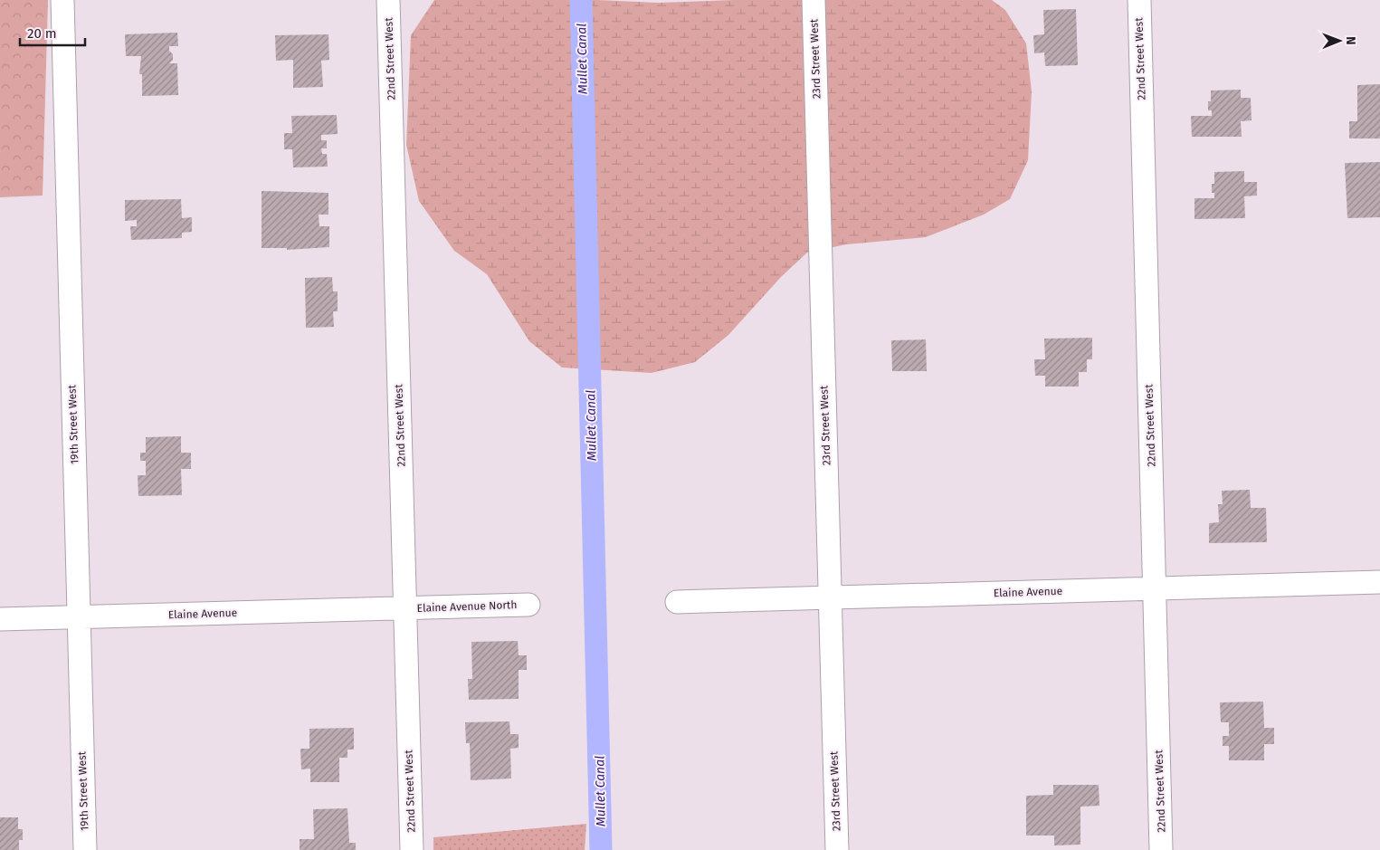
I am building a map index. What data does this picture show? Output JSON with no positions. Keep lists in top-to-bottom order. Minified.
{"streets":{"street":["22nd Street West","23rd Street West","19th Street West","Elaine Avenue","Elaine Avenue North"]},"crossings":[["22nd Street West","Elaine Avenue"],["22nd Street West","Elaine Avenue North"],["23rd Street West","Elaine Avenue"],["19th Street West","Elaine Avenue"],["Elaine Avenue","Elaine Avenue North"]],"water":["Mullet Canal"],"scale_bar":"20 m","north":"right"}
